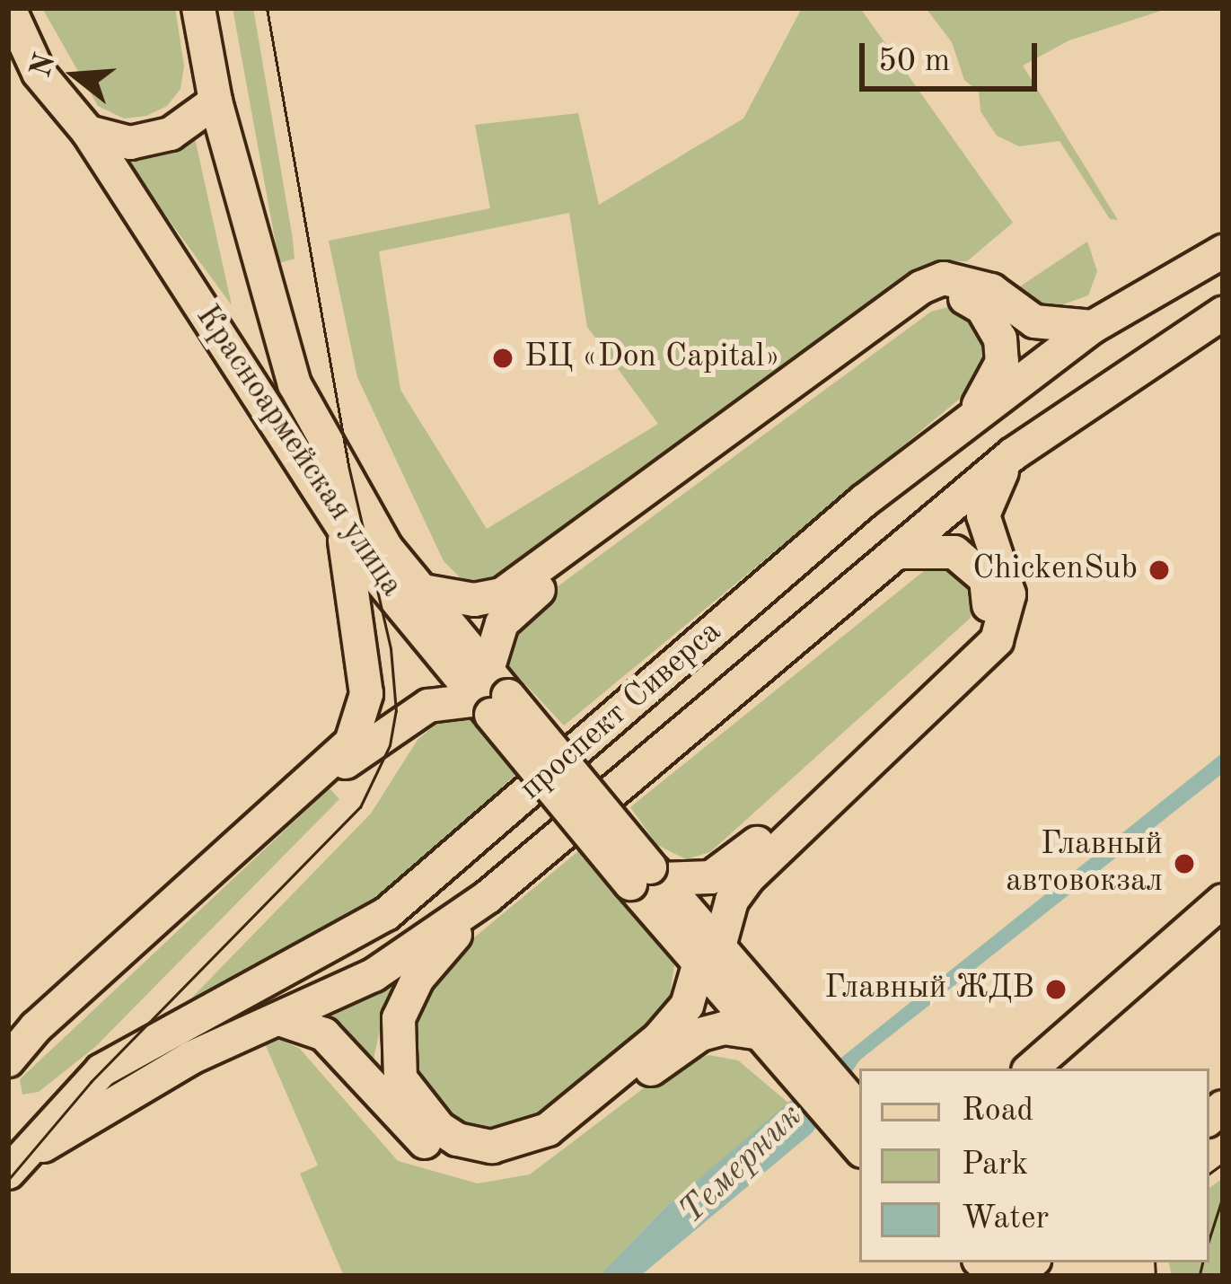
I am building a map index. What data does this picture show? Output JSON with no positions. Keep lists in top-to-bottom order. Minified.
{"streets":{"main road":["Красноармейская улица","проспект Сиверса"]},"water":["Темерник"],"places":["БЦ «Don Capital»","ChickenSub","Главный автовокзал","Главный ЖДВ"],"legend":["Road","Park","Water"],"scale_bar":"50 m","north":"left"}
